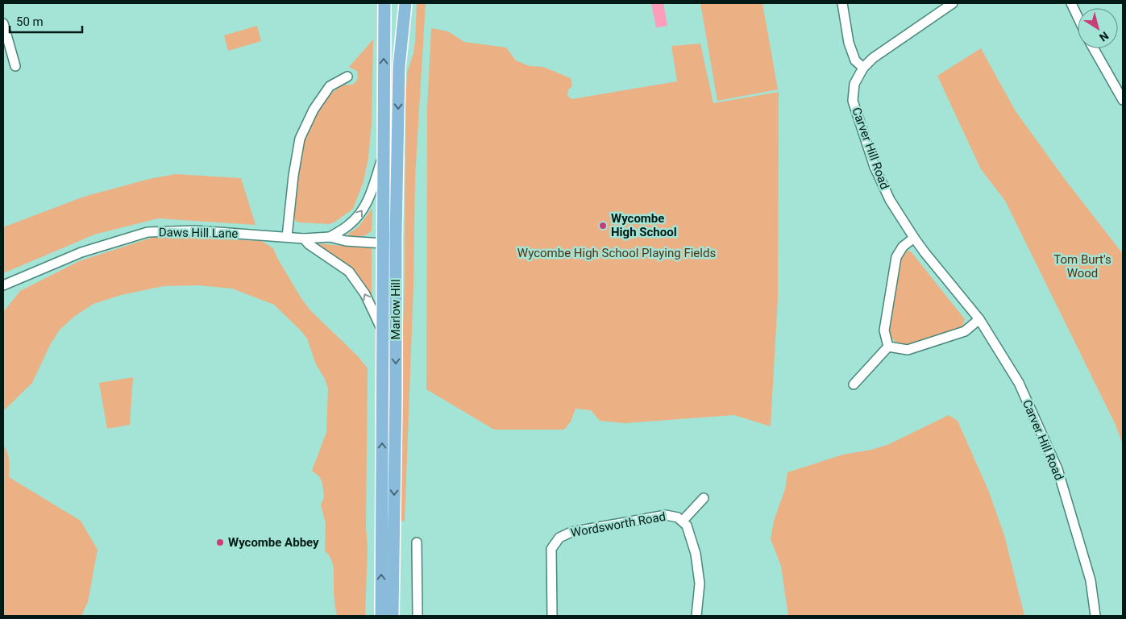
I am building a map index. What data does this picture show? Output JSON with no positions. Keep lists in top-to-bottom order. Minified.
{"streets":{"main road":["Marlow Hill"],"street":["Carver Hill Road","Daws Hill Lane","Wordsworth Road"]},"crossings":[["Daws Hill Lane","Marlow Hill"]],"parks":["Wycombe High School Playing Fields","Tom Burt's Wood"],"places":["Wycombe High School","Wycombe Abbey"],"scale_bar":"50 m","north":"bottom right"}
